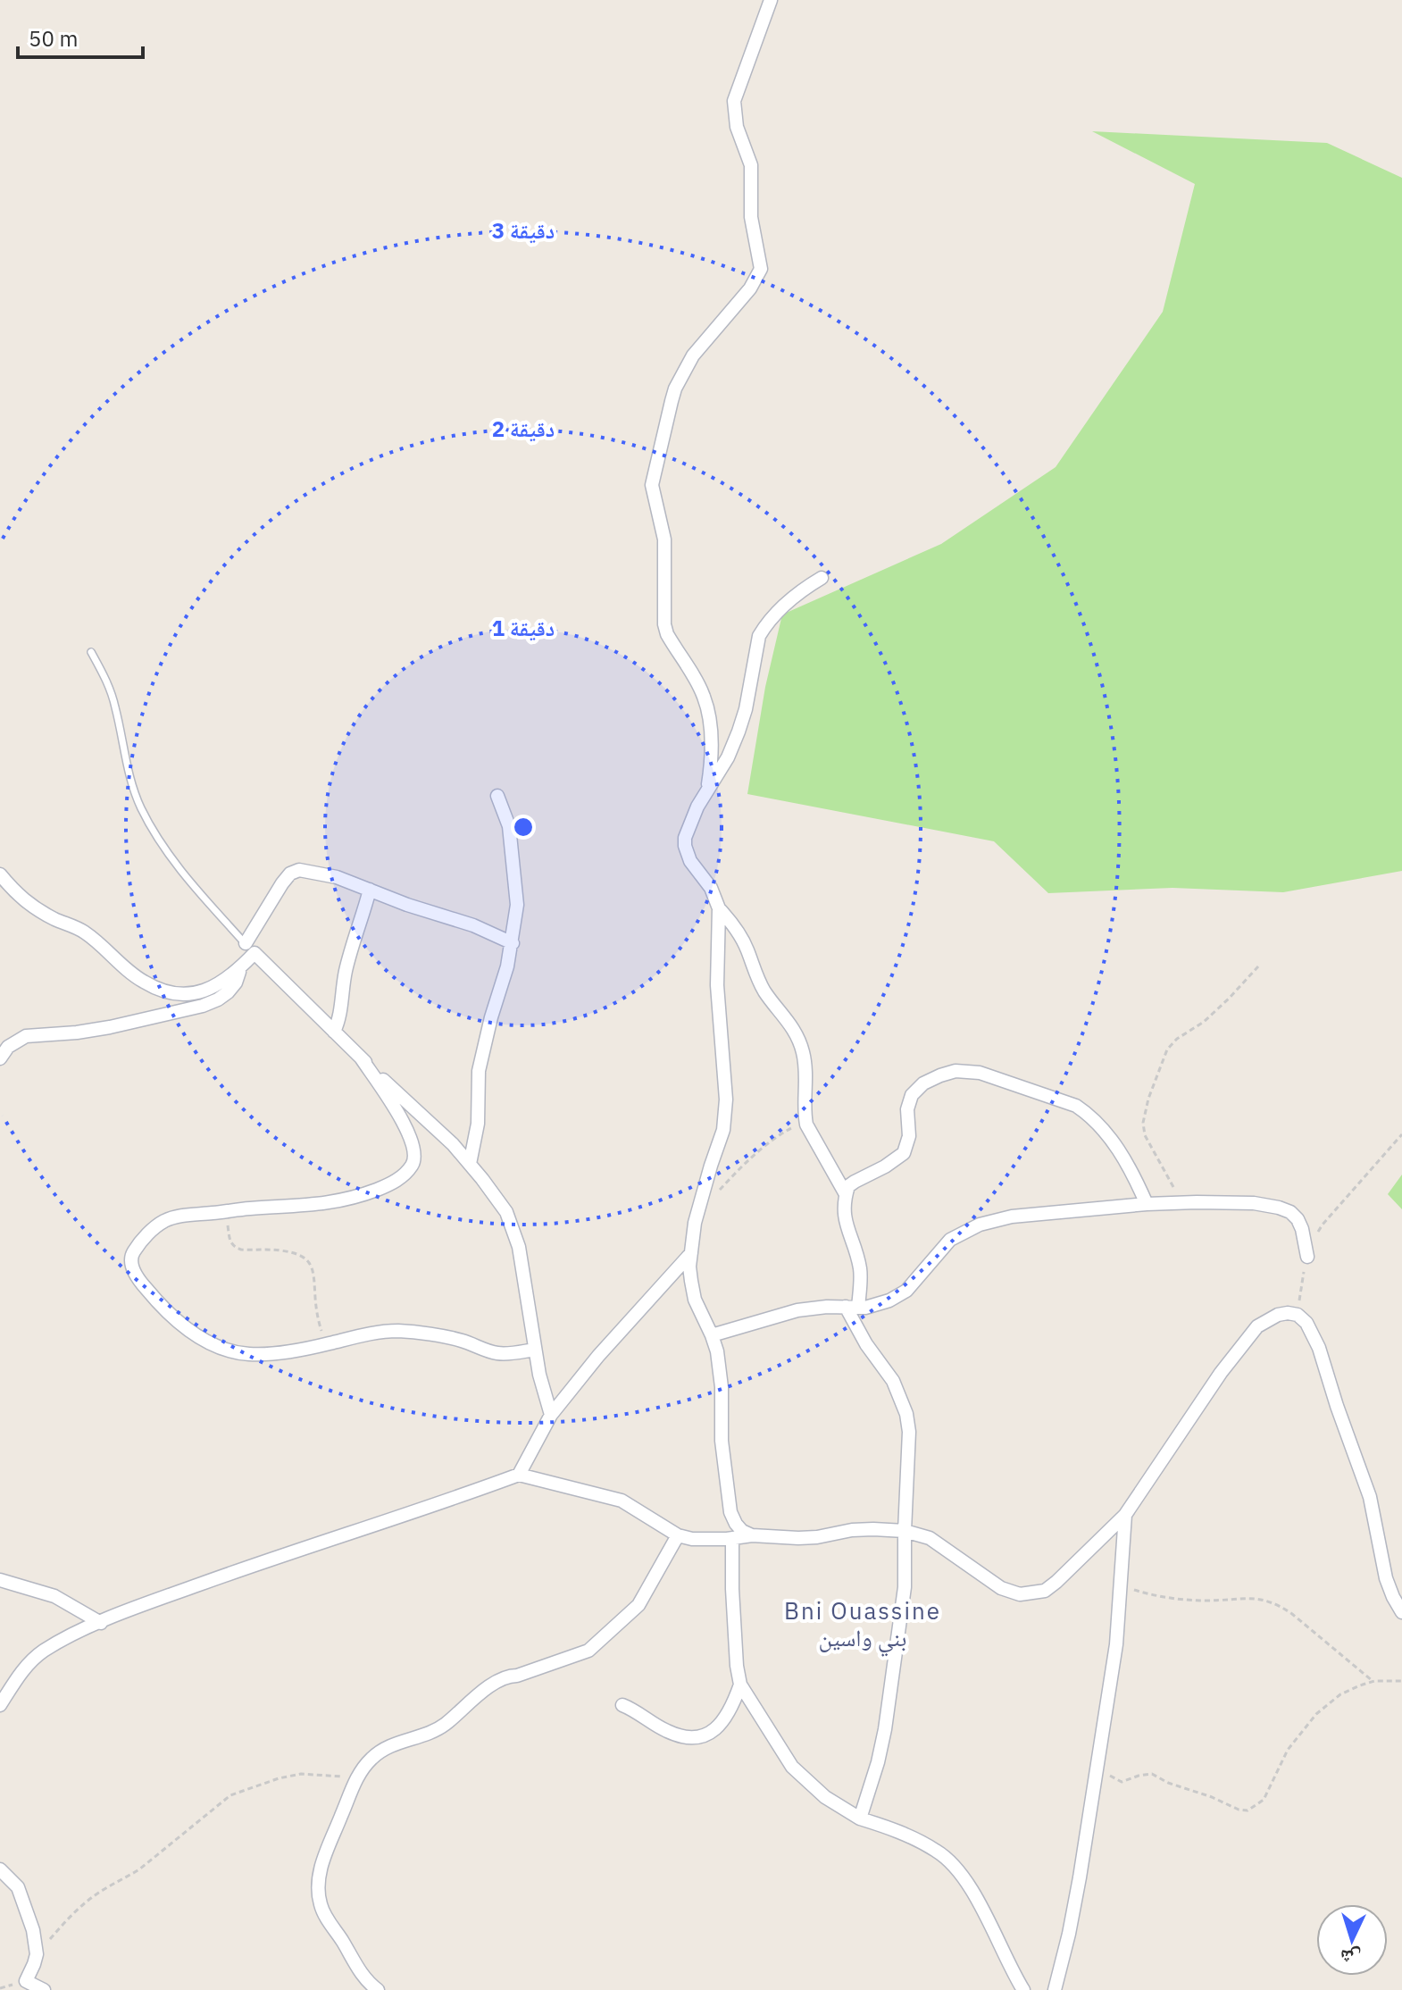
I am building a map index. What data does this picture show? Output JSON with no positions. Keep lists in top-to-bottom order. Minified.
{"districts":["Bni Ouassine بني واسين"],"scale_bar":"50 m","north":"bottom","rings":["3 دقيقة","2 دقيقة","1 دقيقة"]}
